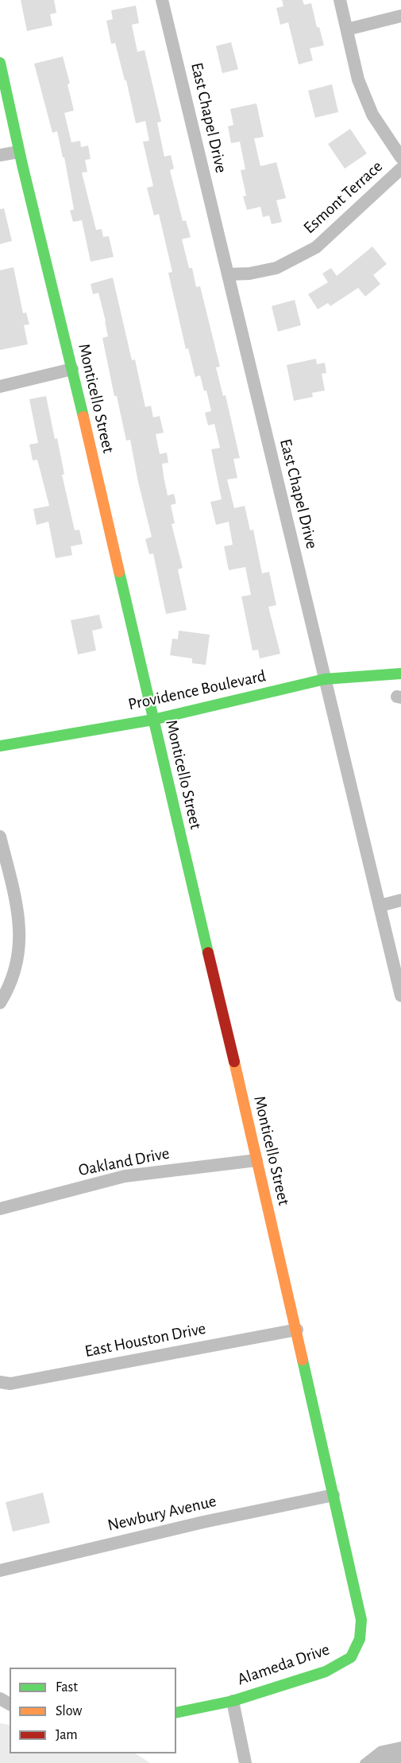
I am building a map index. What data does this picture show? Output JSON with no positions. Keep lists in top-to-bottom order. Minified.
{"streets":{"street":["East Chapel Drive","Esmont Terrace","Monticello Street","Providence Boulevard","Oakland Drive","East Houston Drive","Newbury Avenue","Alameda Drive"]},"crossings":[["East Chapel Drive","Esmont Terrace"],["East Chapel Drive","Providence Boulevard"],["Monticello Street","Providence Boulevard"],["Monticello Street","Oakland Drive"],["Monticello Street","East Houston Drive"],["Monticello Street","Newbury Avenue"],["Monticello Street","Alameda Drive"],["Newbury Avenue","Alameda Drive"]],"legend":["Fast","Slow","Jam"]}
